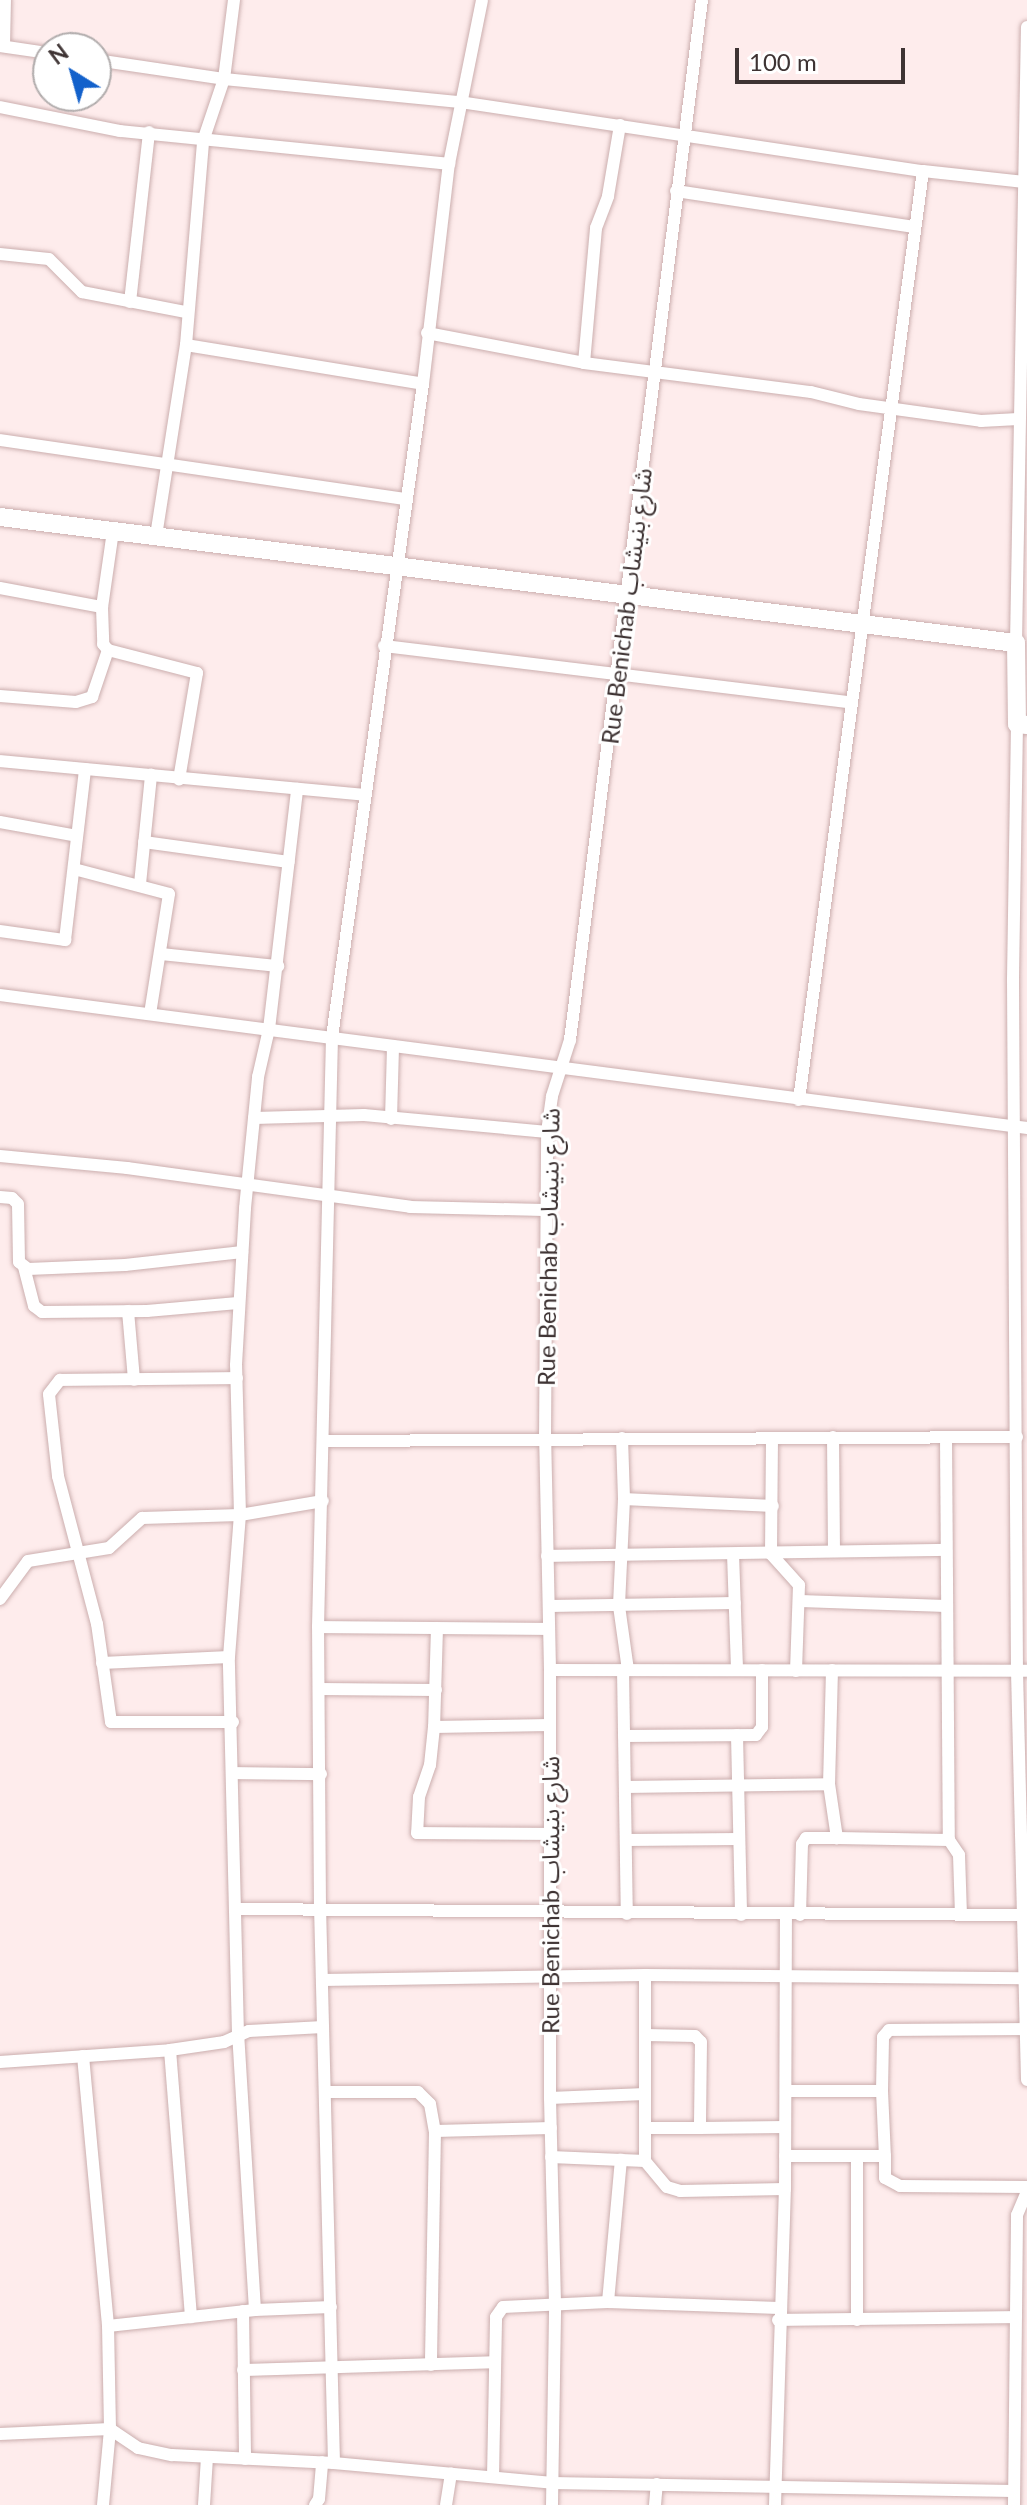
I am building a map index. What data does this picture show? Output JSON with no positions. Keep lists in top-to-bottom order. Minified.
{"streets":{"street":["Rue Benichab شارع بنيشاب"]},"scale_bar":"100 m","north":"top left"}
